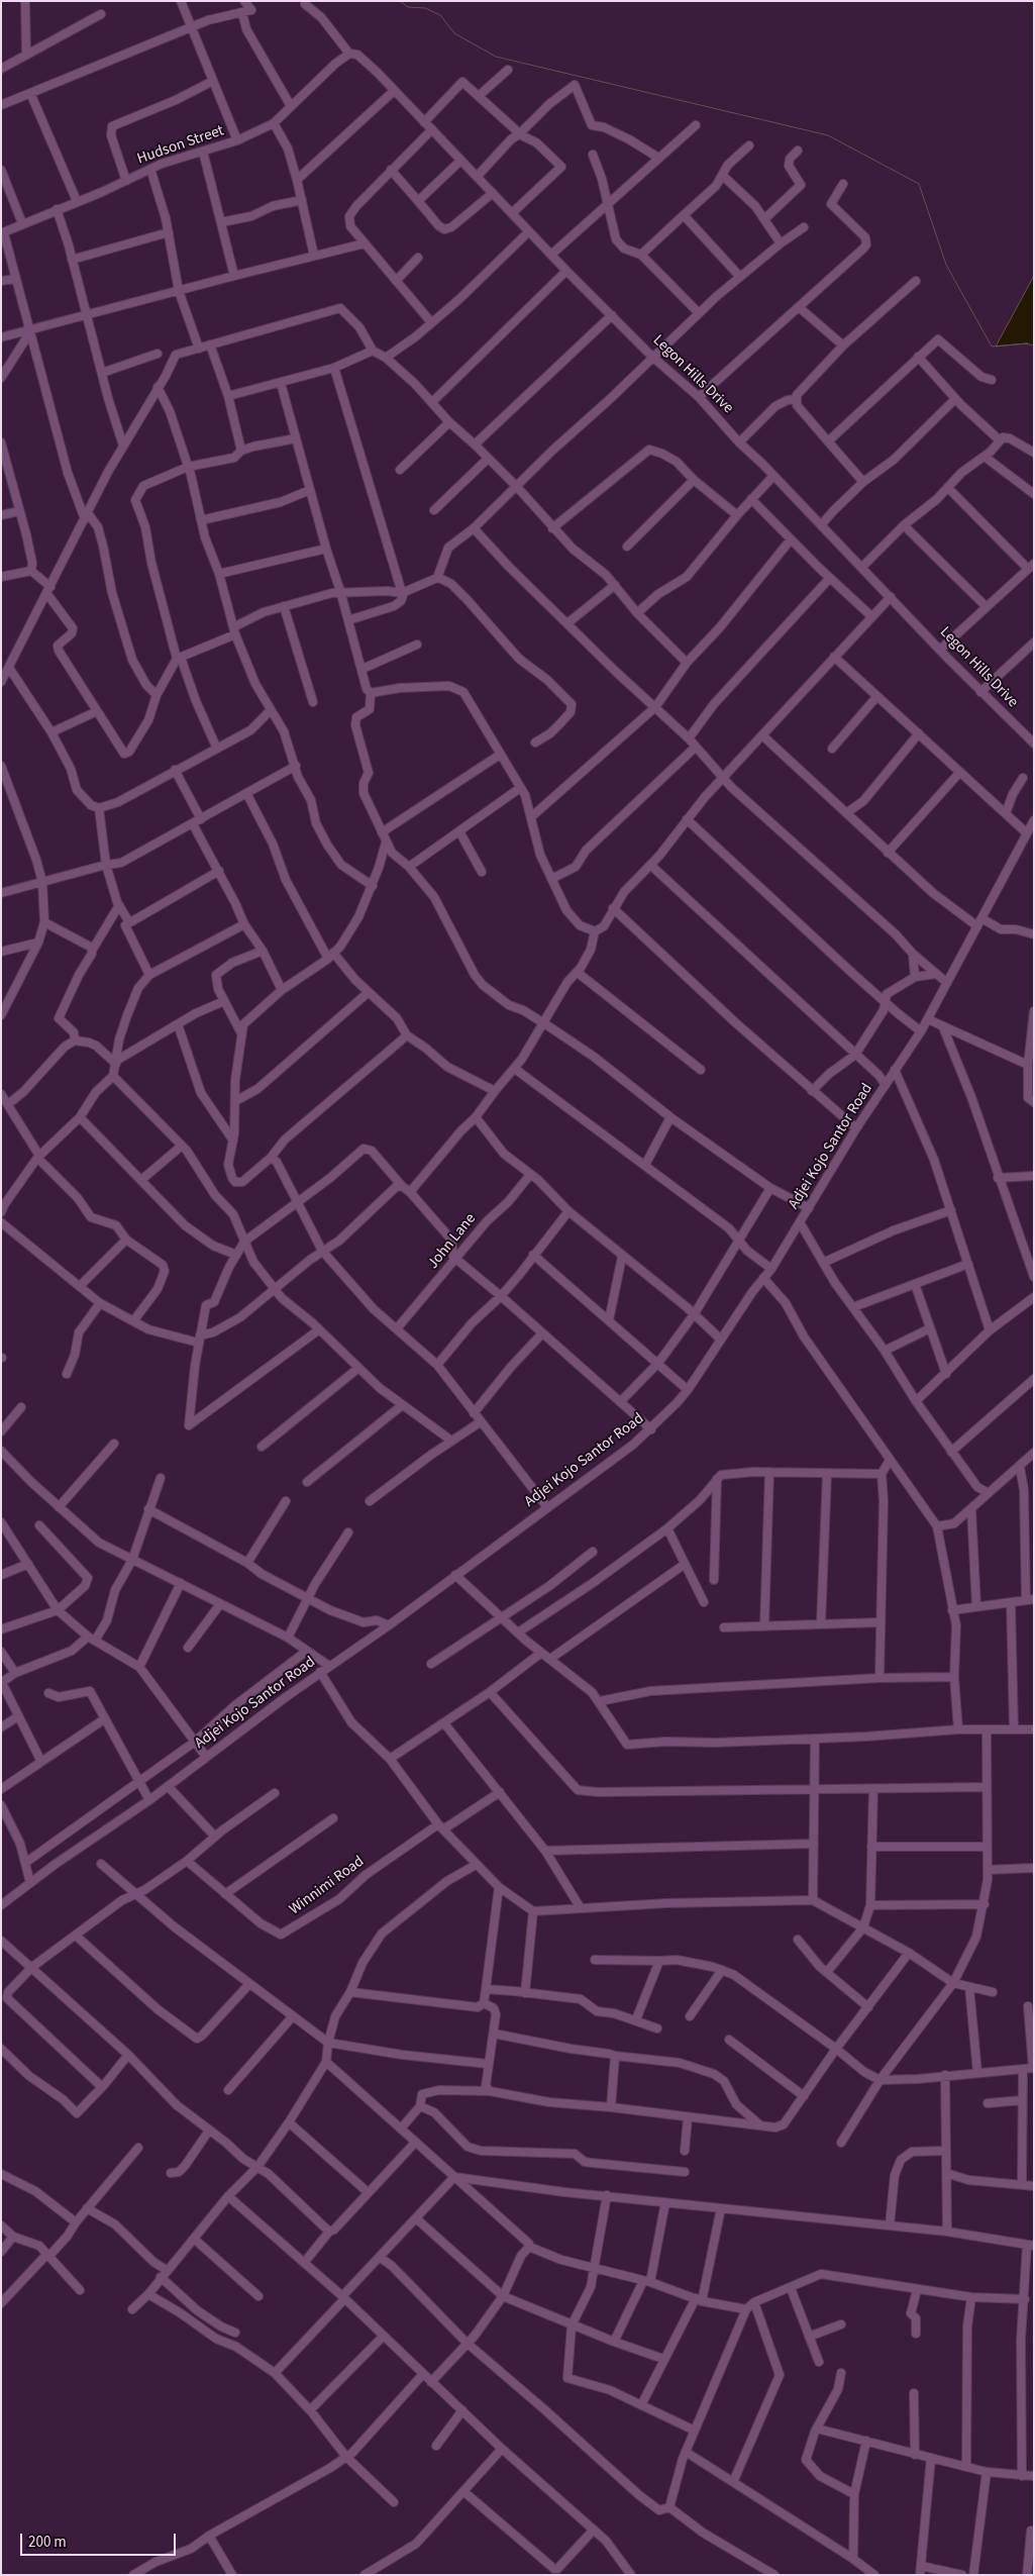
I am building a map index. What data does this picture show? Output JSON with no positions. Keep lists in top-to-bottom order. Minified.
{"streets":{"street":["Hudson Street","Legon Hills Drive","Adjei Kojo Santor Road","John Lane","Winnimi Road"]},"crossings":[["Hudson Street","Legon Hills Drive"]],"scale_bar":"200 m"}
